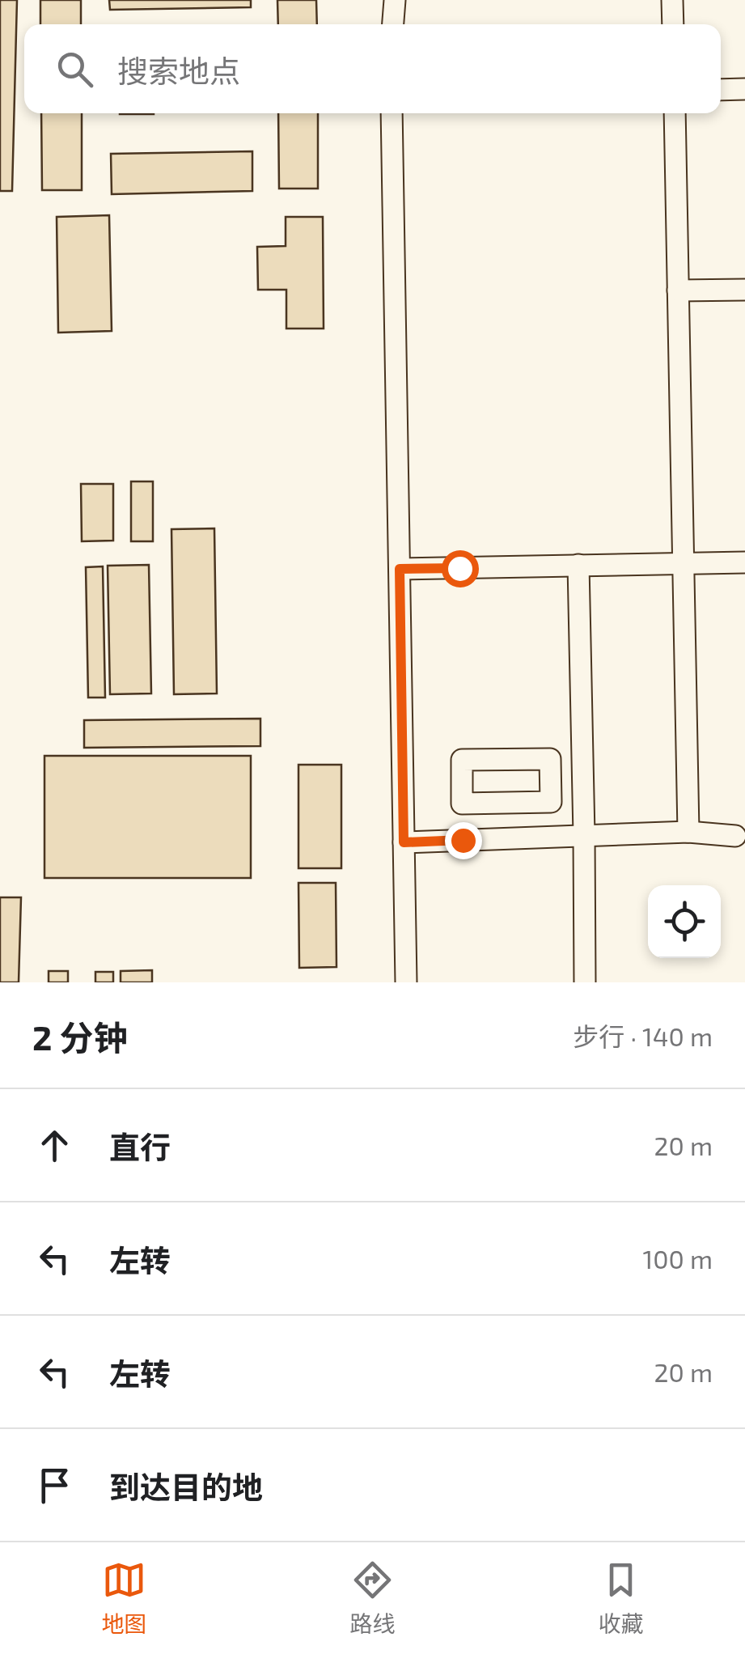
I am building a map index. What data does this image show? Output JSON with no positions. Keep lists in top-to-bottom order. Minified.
{"page":{"search":"搜索地点","heading":["2 分钟","步行 · 140 m"],"list":[["直行","20 m"],["左转","100 m"],["左转","20 m"],"到达目的地"],"nav":["地图","路线","收藏"]}}
